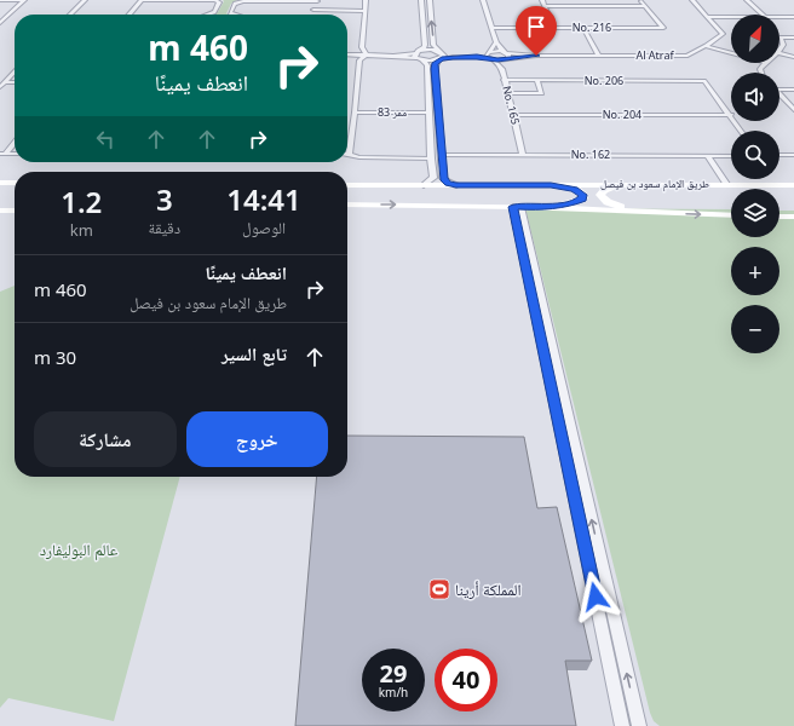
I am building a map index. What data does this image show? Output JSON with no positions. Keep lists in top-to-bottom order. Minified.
{"streets":{"main road":["طريق الإمام سعود بن فيصل"],"street":["No. 216","Al Atraf","No. 206","No. 165","ممر 83","No. 204","No. 162"]},"crossings":[["No. 206","No. 165"],["No. 206","No. 204"],["No. 165","No. 204"],["No. 165","No. 162"]],"parks":["عالم البوليفارد"],"places":{"sports":["المملكة أرينا"]},"north":"top right","page":{"map_buttons":["+","−"],"turn":["460 m","انعطف يمينًا"],"eta":["14:41","الوصول","3","دقيقة","1.2","km"],"list":[{"name":"انعطف يمينًا","note":"طريق الإمام سعود بن فيصل","value":"460 m"},{"name":"تابع السير","value":"30 m"}],"buttons":["خروج","مشاركة"],"speed":"29 km/h","limit":"40"}}
